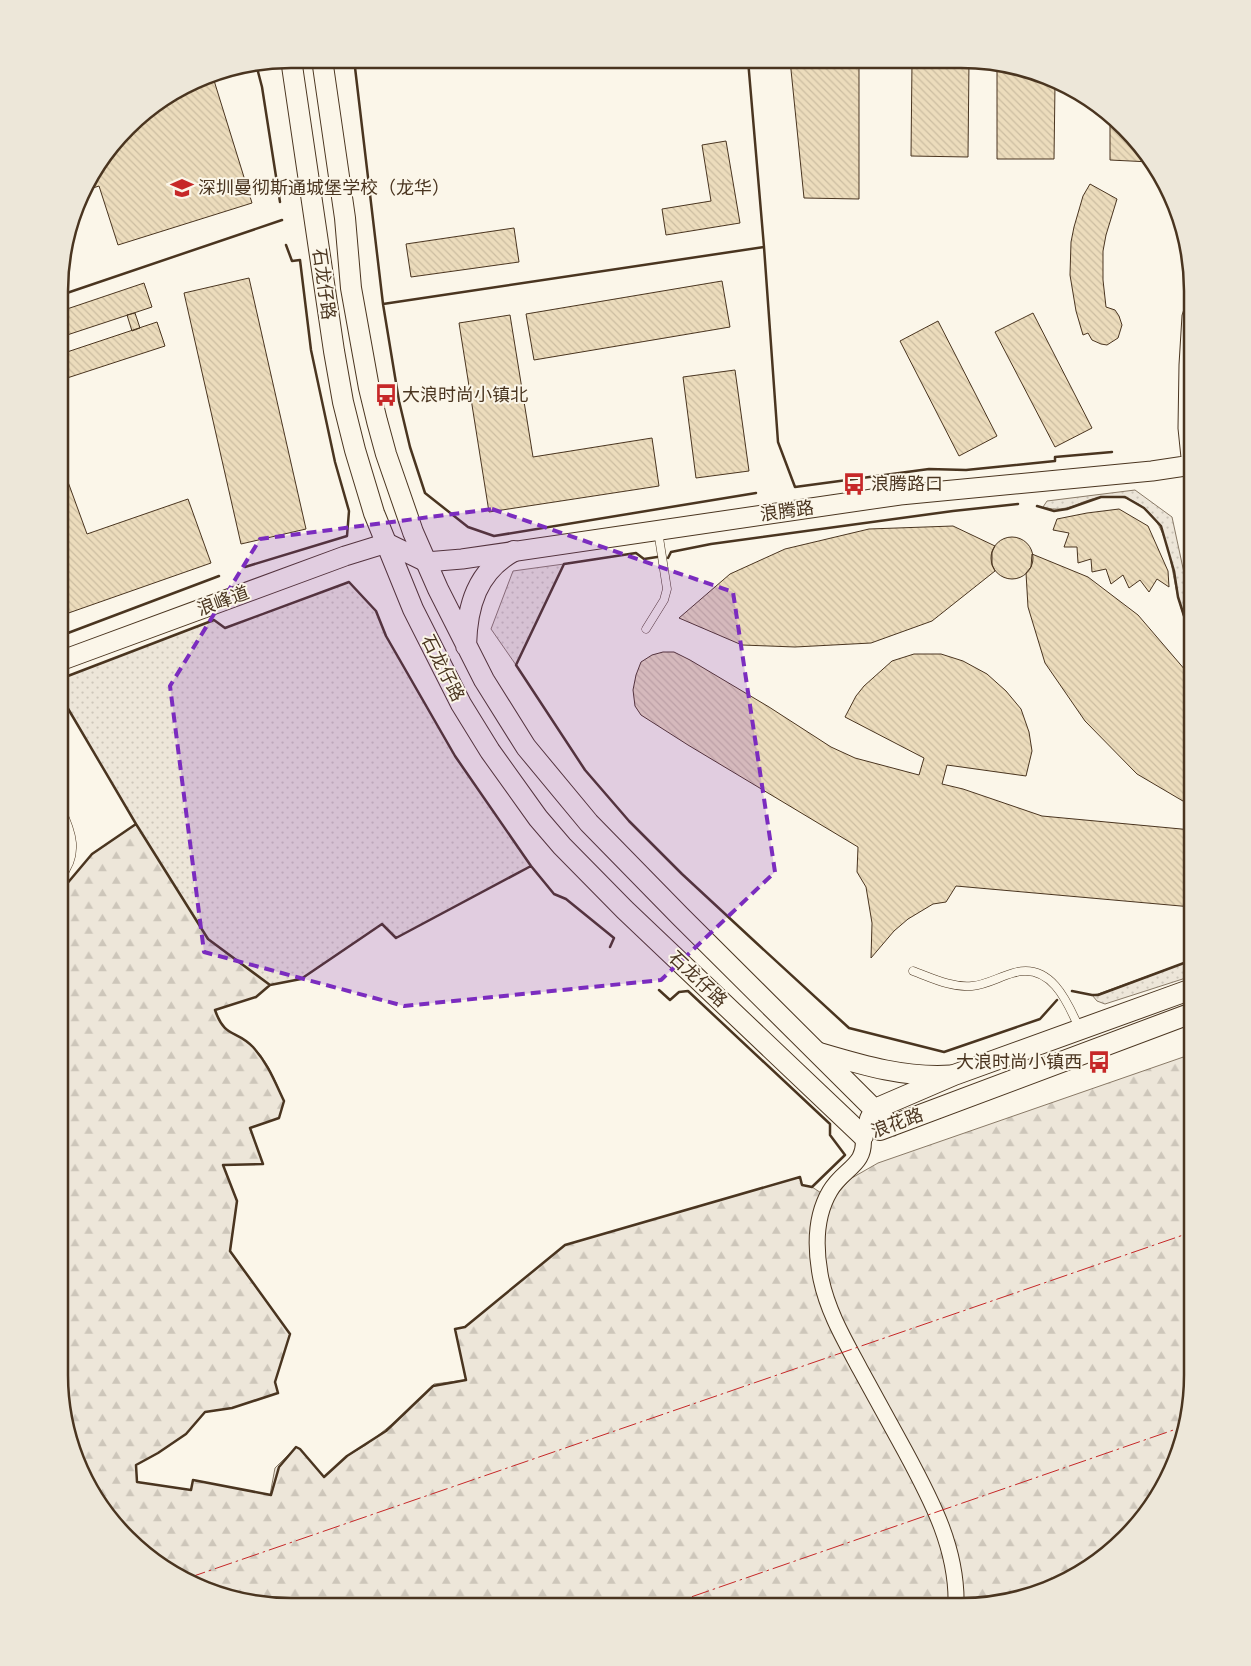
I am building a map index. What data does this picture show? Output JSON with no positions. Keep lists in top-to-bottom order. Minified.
{"streets":{"main road":["石龙仔路","浪花路"],"street":["浪腾路","浪峰道"]},"crossings":[["石龙仔路","浪腾路"],["石龙仔路","浪峰道"],["石龙仔路","浪花路"]],"places":{"school or university":["深圳曼彻斯通城堡学校（龙华）"],"bus stop":["大浪时尚小镇北","浪腾路口","大浪时尚小镇西"]}}
